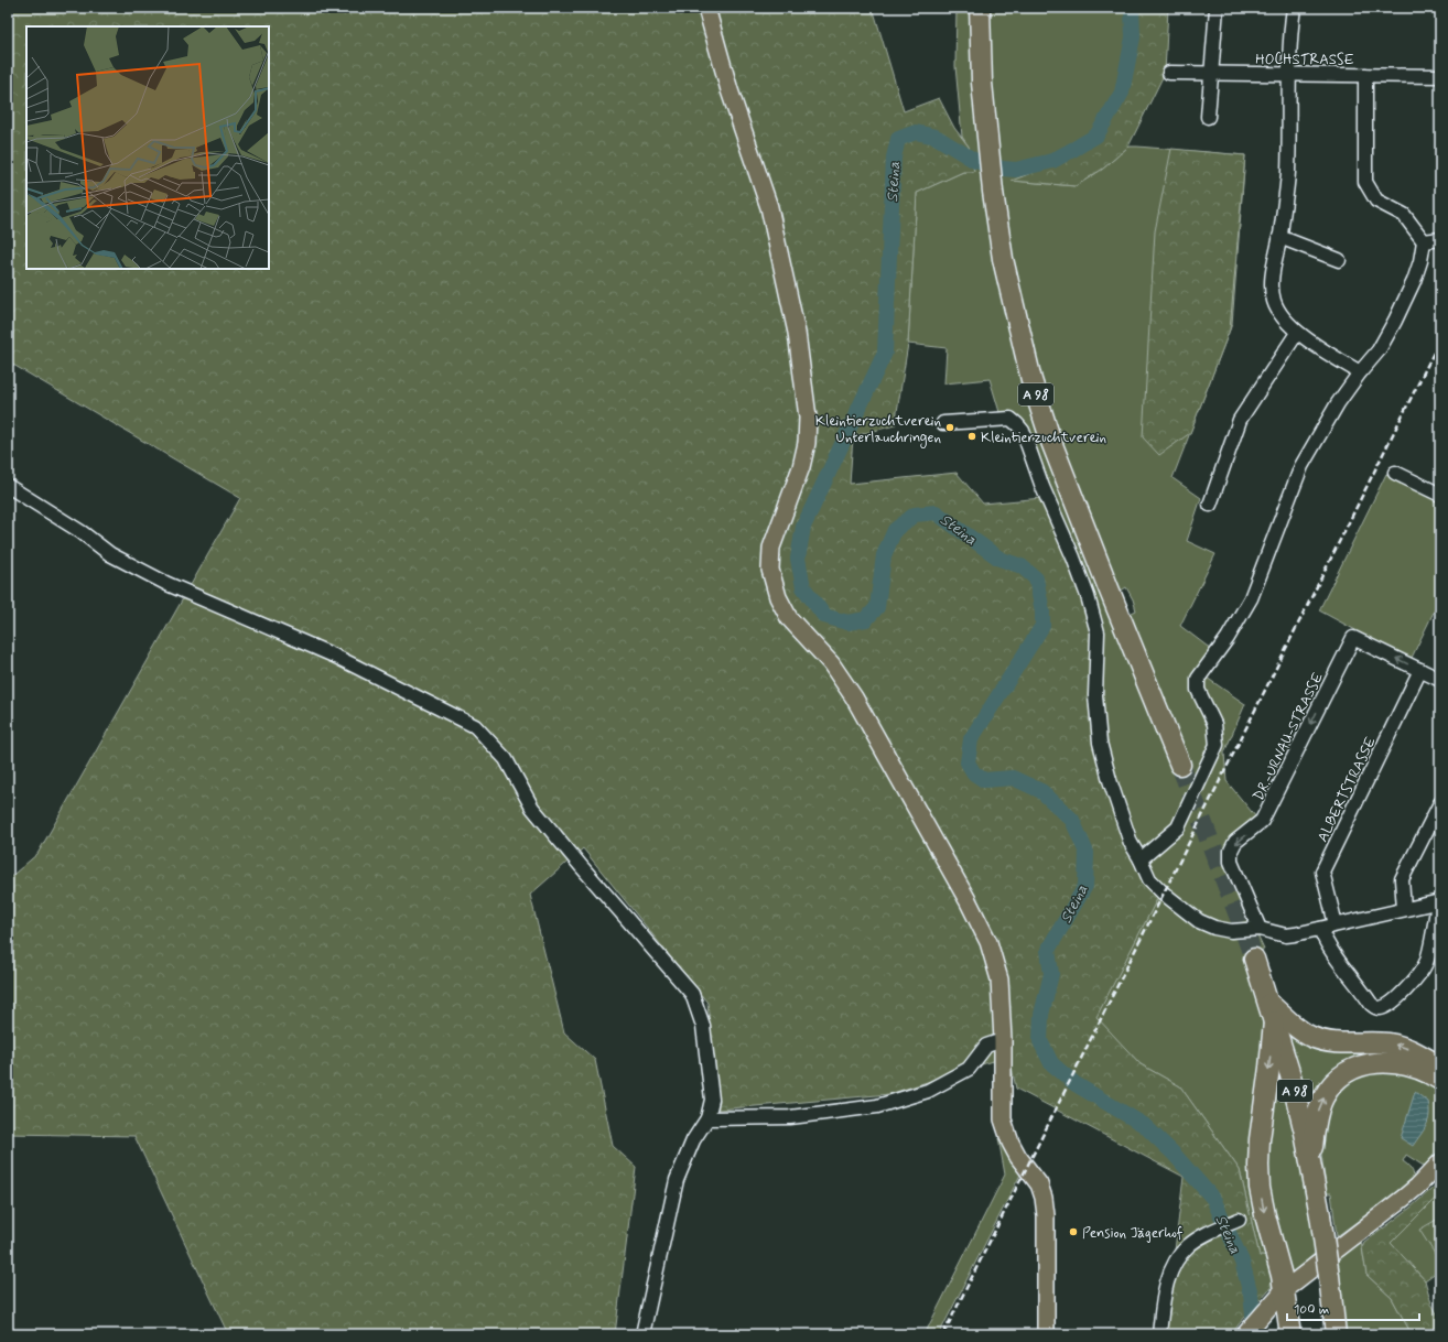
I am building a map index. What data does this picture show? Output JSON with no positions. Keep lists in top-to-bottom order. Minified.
{"streets":{"highway":["A 98"],"street":["HOCHSTRASSE","DR.-URNAU-STRASSE","ALBERTSTRASSE"]},"crossings":[["DR.-URNAU-STRASSE","ALBERTSTRASSE"]],"water":["Steina"],"places":["Kleintierzuchtverein Unterlauchringen","Kleintierzuchtverein","Pension Jägerhof"],"scale_bar":"100 m"}
